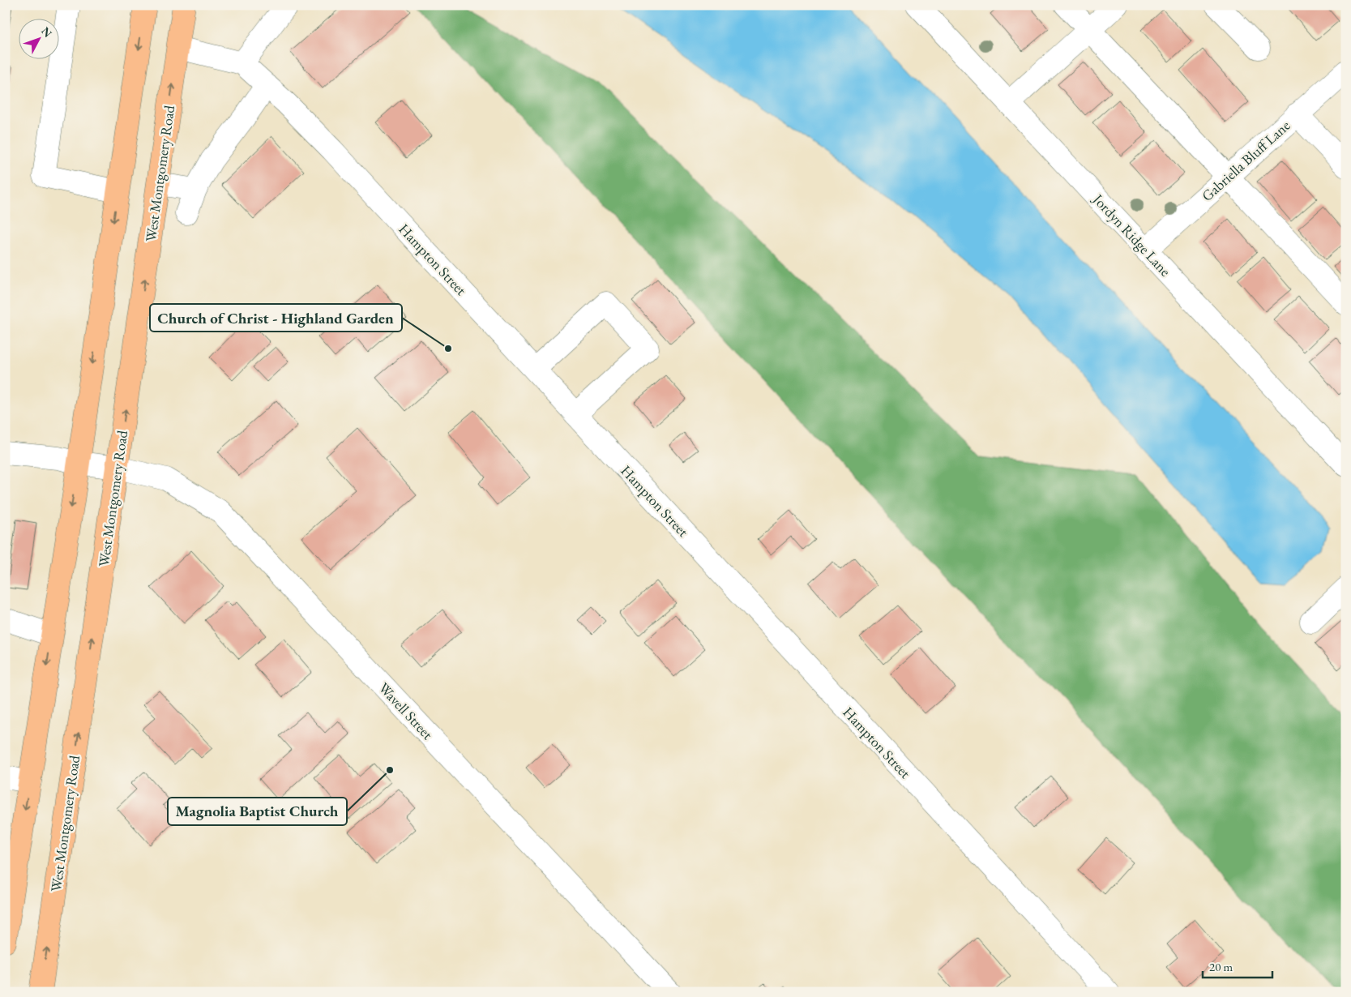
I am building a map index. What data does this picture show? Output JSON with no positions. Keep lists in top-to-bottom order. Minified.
{"streets":{"main road":["West Montgomery Road"],"street":["Gabriella Bluff Lane","Jordyn Ridge Lane","Hampton Street","Wavell Street"]},"crossings":[["Gabriella Bluff Lane","Jordyn Ridge Lane"],["West Montgomery Road","Hampton Street"],["West Montgomery Road","Wavell Street"]],"places":["Church of Christ - Highland Garden","Magnolia Baptist Church"],"scale_bar":"20 m","north":"top right"}
